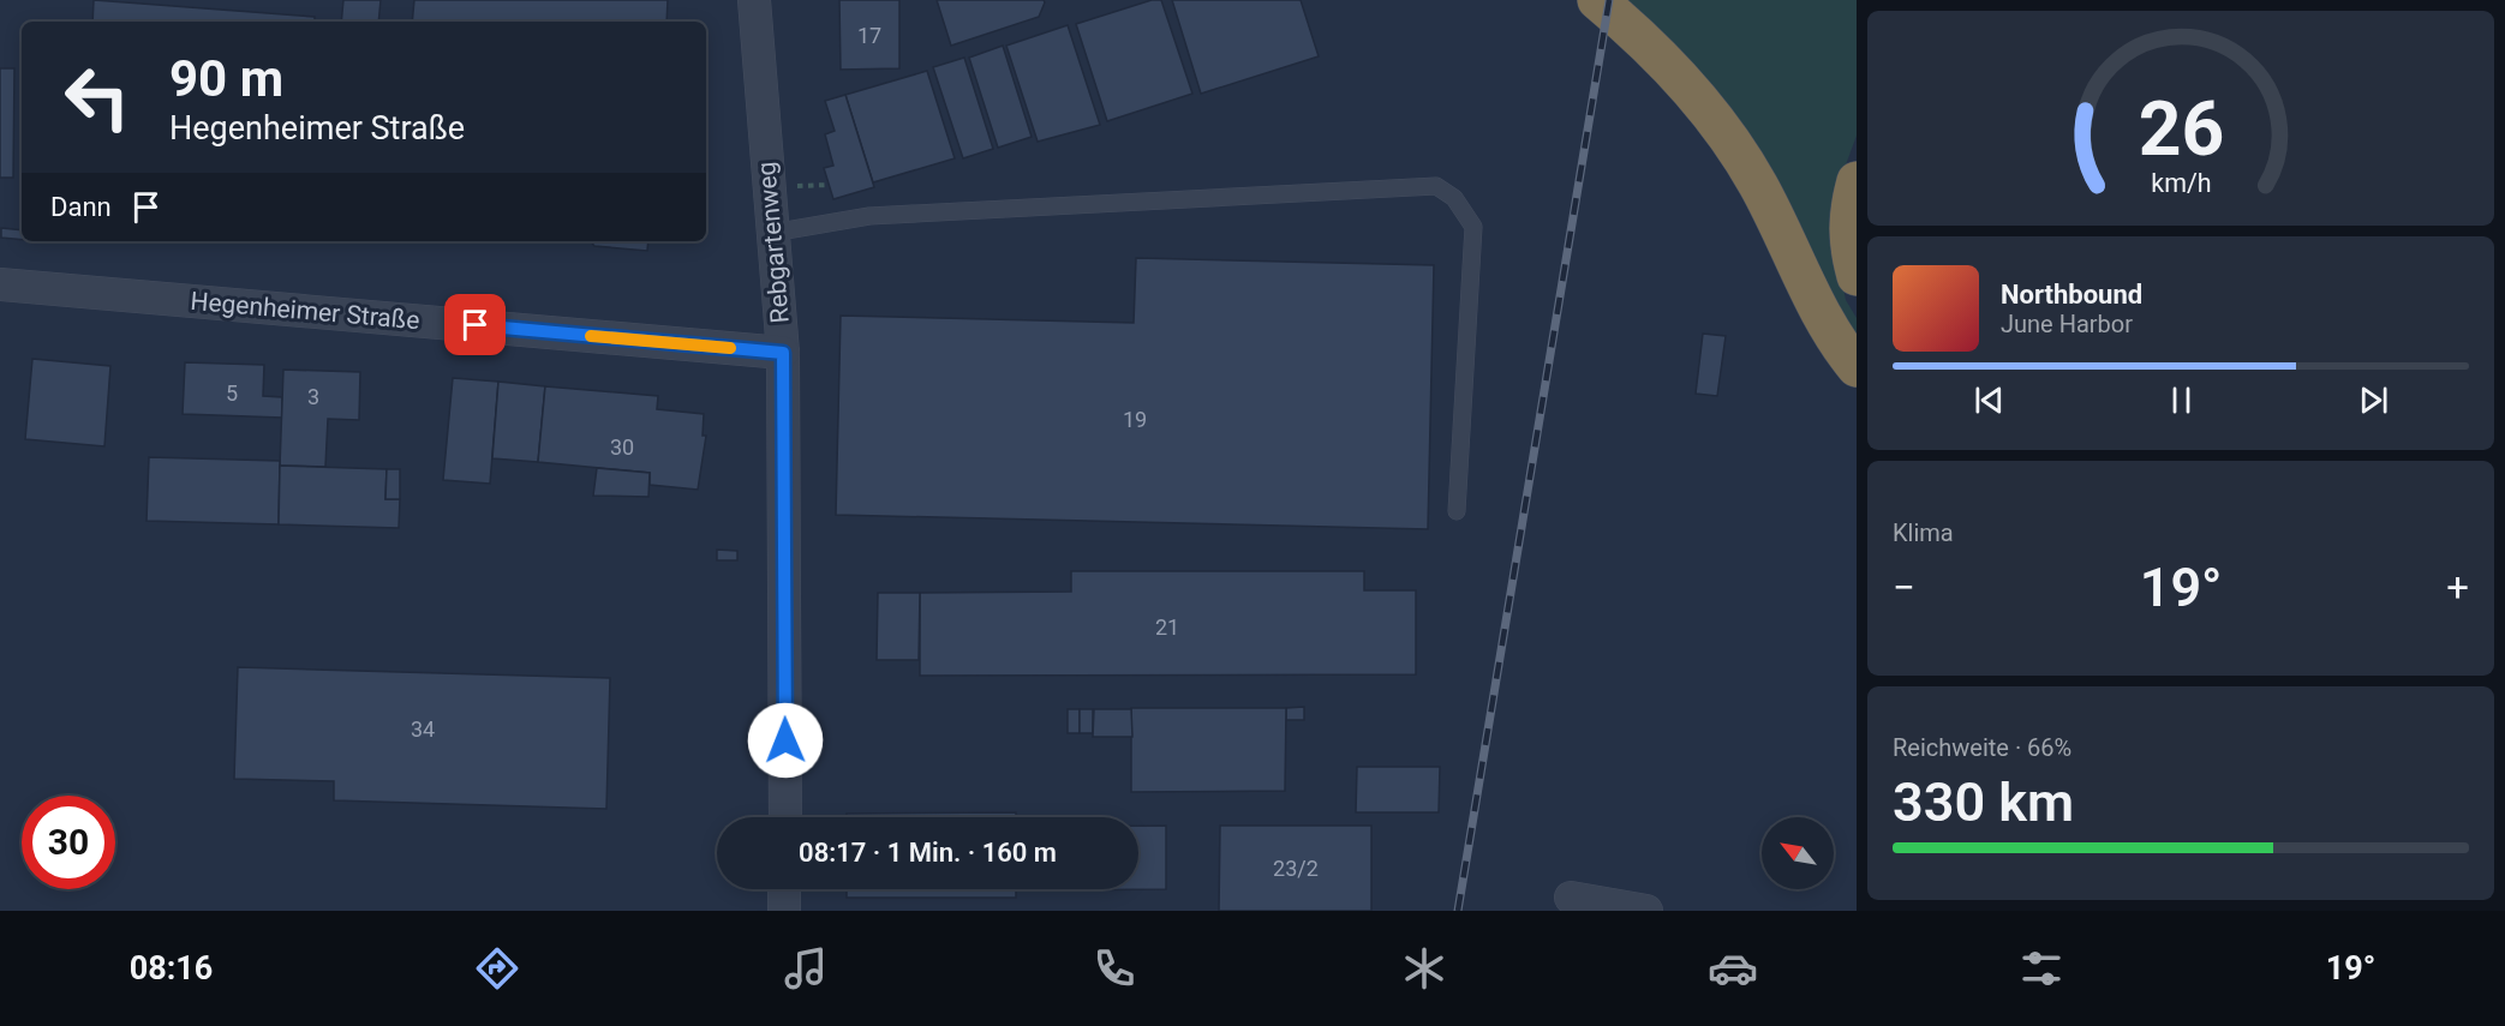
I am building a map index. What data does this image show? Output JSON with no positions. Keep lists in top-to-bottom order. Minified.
{"streets":{"street":["Rebgartenweg","Hegenheimer Straße"]},"crossings":[["Rebgartenweg","Hegenheimer Straße"]],"house_numbers":["17","5","3","19","30","21","34","23/2"],"north":"top left","page":{"turn":["90 m","Hegenheimer Straße"],"then":"Dann","song":["Northbound","June Harbor"],"tile":["Klima",["Reichweite · 66%","330 km"]],"heat":["−","19°","+"],"limit":"30","trip":"08:17 · 1 Min. · 160 m","tabs":["08:16","19°"],"gauge":["26","km/h"]}}
